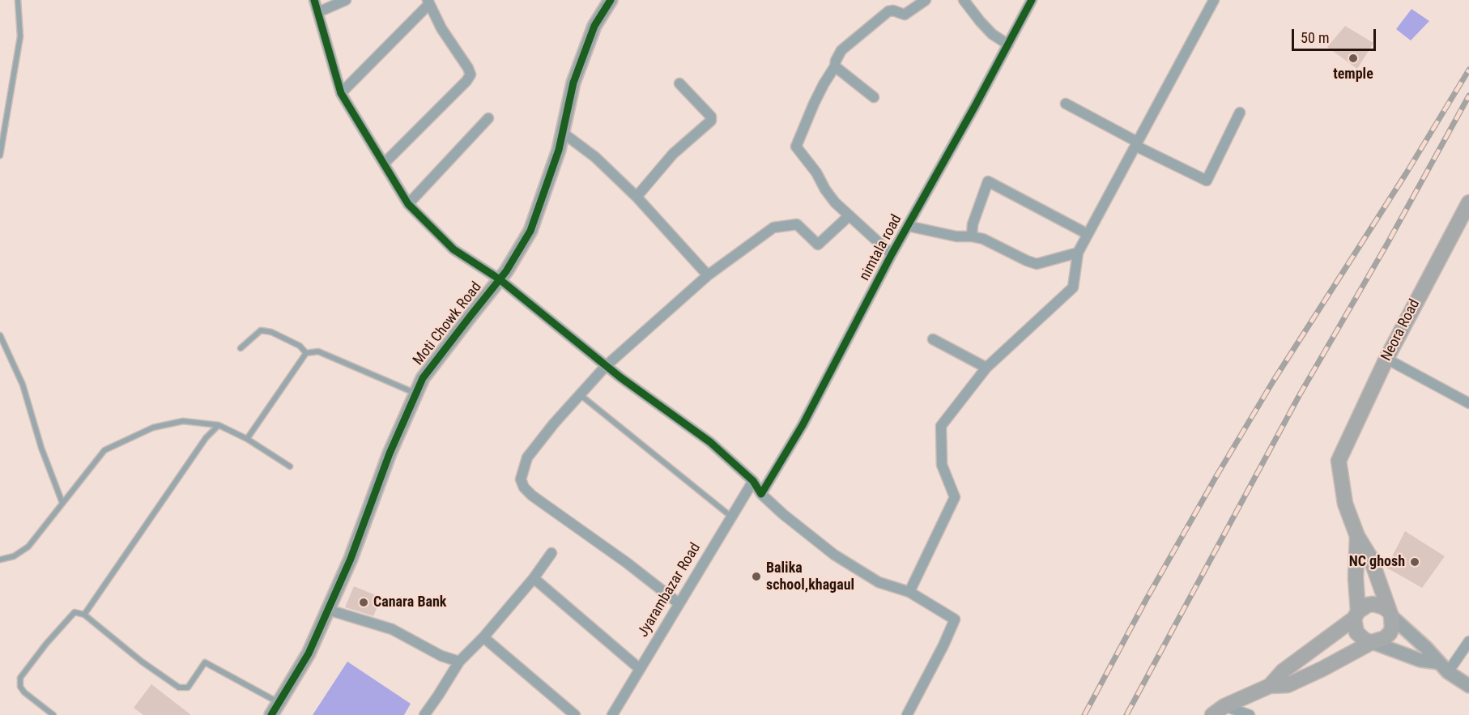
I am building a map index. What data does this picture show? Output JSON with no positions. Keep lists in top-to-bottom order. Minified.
{"streets":{"main road":["Neora Road"],"street":["nimtala road","Moti Chowk Road","Jyarambazar Road"]},"places":["temple","NC ghosh","Balika school,khagaul","Canara Bank"],"scale_bar":"50 m"}
